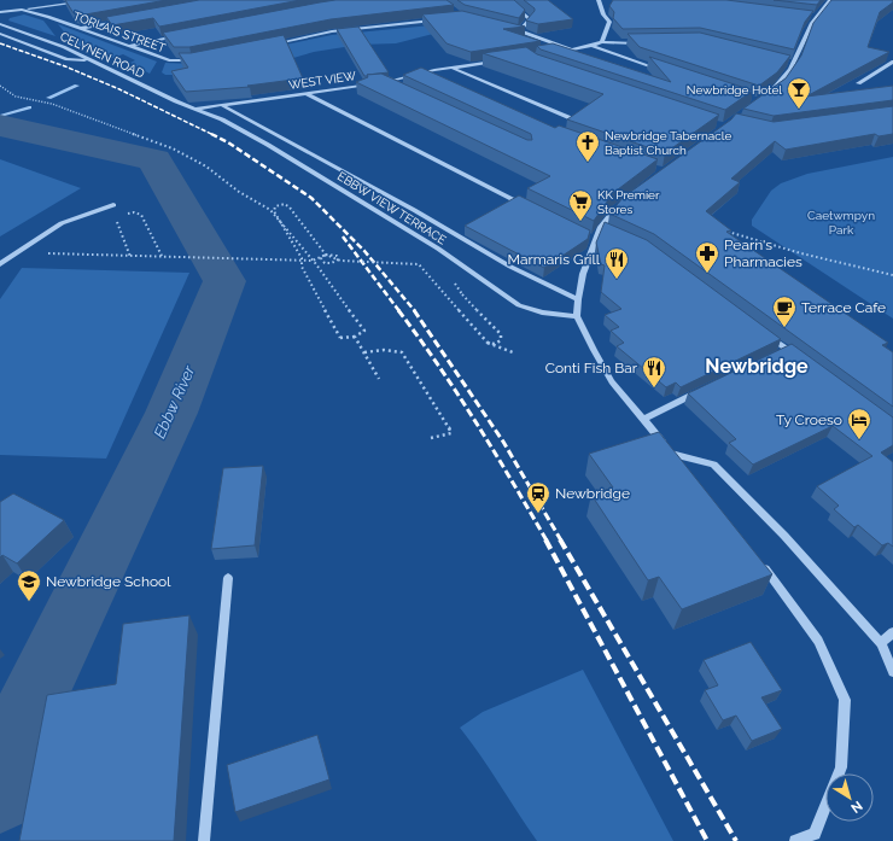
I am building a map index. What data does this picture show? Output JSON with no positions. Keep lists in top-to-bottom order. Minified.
{"streets":{"street":["TORLAIS STREET","CELYNEN ROAD","WEST VIEW","EBBW VIEW TERRACE"]},"crossings":[["CELYNEN ROAD","WEST VIEW"],["CELYNEN ROAD","EBBW VIEW TERRACE"],["WEST VIEW","EBBW VIEW TERRACE"]],"districts":["Newbridge"],"water":["Ebbw River"],"parks":["Caetwmpyn Park"],"places":{"bar":["Newbridge Hotel"],"church":["Newbridge Tabernacle Baptist Church"],"supermarket":["KK Premier Stores"],"pharmacy":["Pearn's Pharmacies"],"restaurant":["Marmaris Grill","Conti Fish Bar"],"cafe":["Terrace Cafe"],"hotel":["Ty Croeso"],"station":["Newbridge"],"school or university":["Newbridge School"]},"north":"bottom right"}
